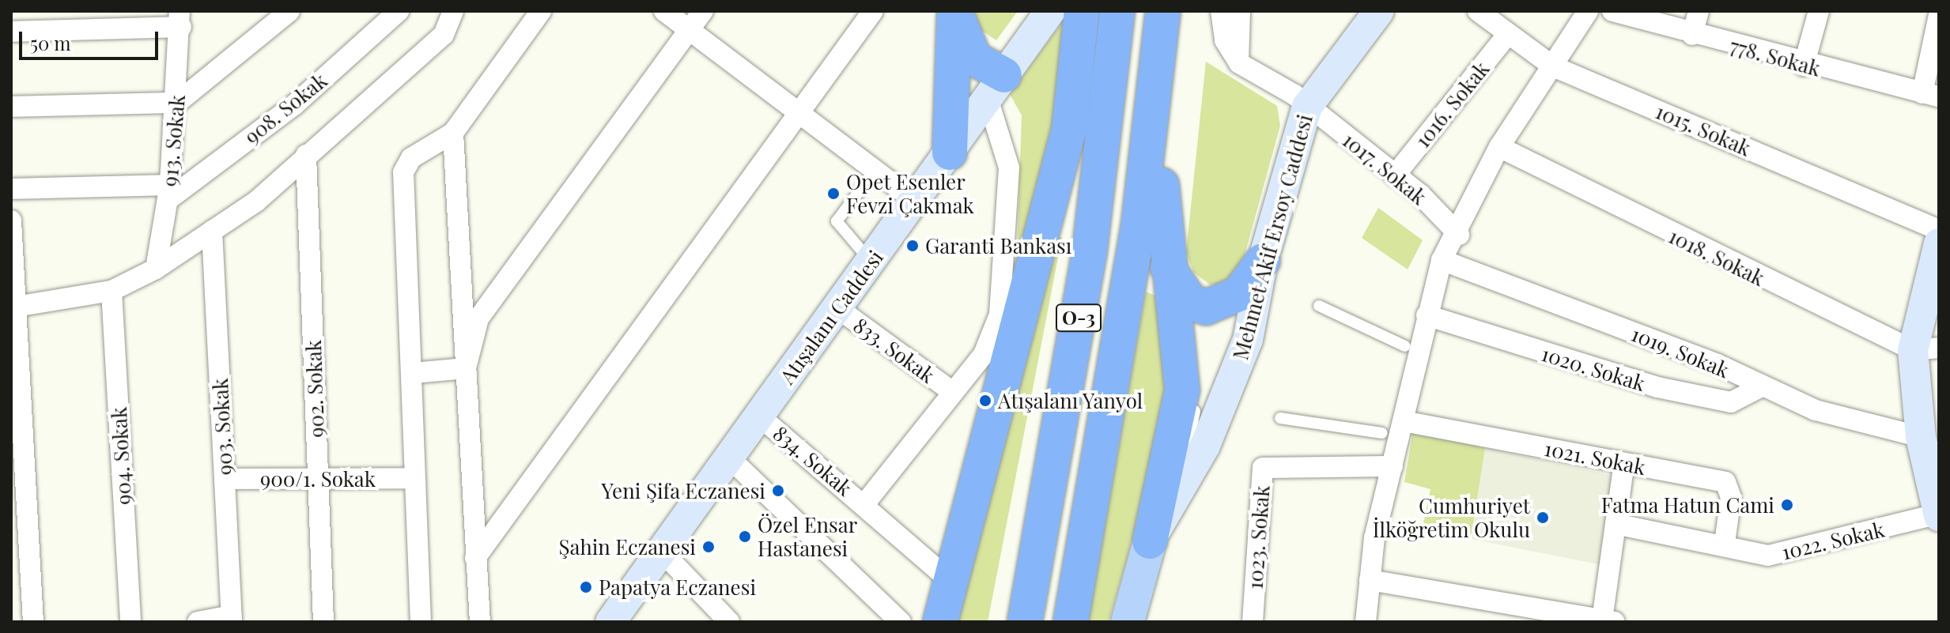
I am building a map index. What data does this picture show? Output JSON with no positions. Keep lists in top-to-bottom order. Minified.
{"streets":{"highway":["O-3"],"main road":["Mehmet Akif Ersoy Caddesi","Atışalanı Caddesi"],"street":["778. Sokak","1016. Sokak","908. Sokak","1015. Sokak","913. Sokak","1017. Sokak","1018. Sokak","833. Sokak","1019. Sokak","1020. Sokak","902. Sokak","903. Sokak","904. Sokak","1021. Sokak","834. Sokak","900/1. Sokak","1023. Sokak","1022. Sokak"]},"crossings":[["1016. Sokak","1015. Sokak"],["1016. Sokak","1017. Sokak"],["908. Sokak","913. Sokak"],["1017. Sokak","Mehmet Akif Ersoy Caddesi"],["Atışalanı Caddesi","833. Sokak"],["Atışalanı Caddesi","834. Sokak"],["1019. Sokak","1020. Sokak"],["902. Sokak","900/1. Sokak"],["903. Sokak","900/1. Sokak"],["1021. Sokak","1022. Sokak"]],"places":["Opet Esenler Fevzi Çakmak","Garanti Bankası","Atışalanı Yanyol","Yeni Şifa Eczanesi","Fatma Hatun Cami","Cumhuriyet İlköğretim Okulu","Özel Ensar Hastanesi","Şahin Eczanesi","Papatya Eczanesi"],"scale_bar":"50 m"}
